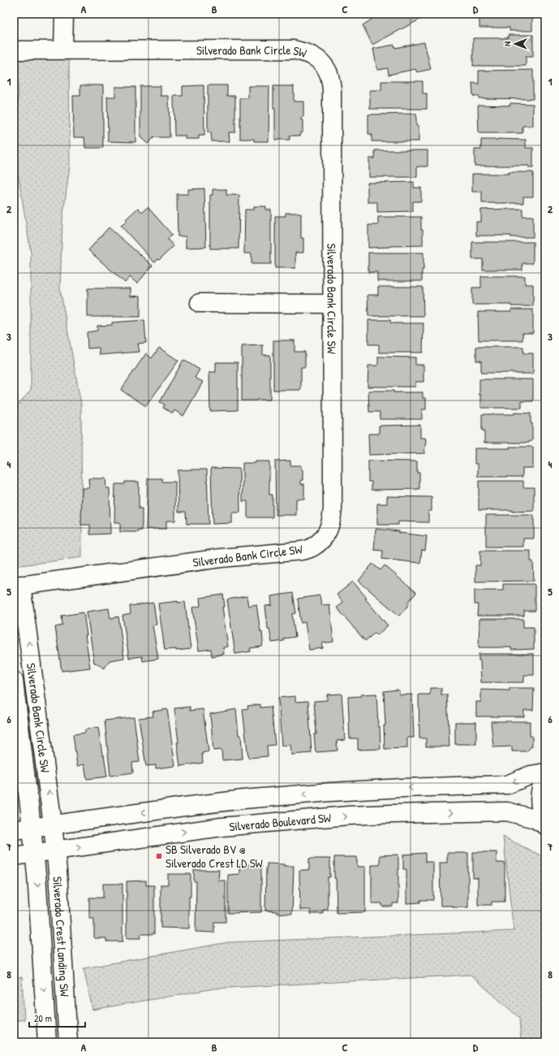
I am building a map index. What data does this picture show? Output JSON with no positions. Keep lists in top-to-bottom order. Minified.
{"streets":{"street":["Silverado Bank Circle SW","Silverado Boulevard SW","Silverado Crest Landing SW"]},"crossings":[["Silverado Bank Circle SW","Silverado Boulevard SW"],["Silverado Bank Circle SW","Silverado Crest Landing SW"],["Silverado Boulevard SW","Silverado Crest Landing SW"]],"places":{"transit":["SB Silverado BV @ Silverado Crest LD SW"]},"scale_bar":"20 m","north":"left","grid":{"columns":["A","B","C","D"],"rows":["1","2","3","4","5","6","7","8"]}}
